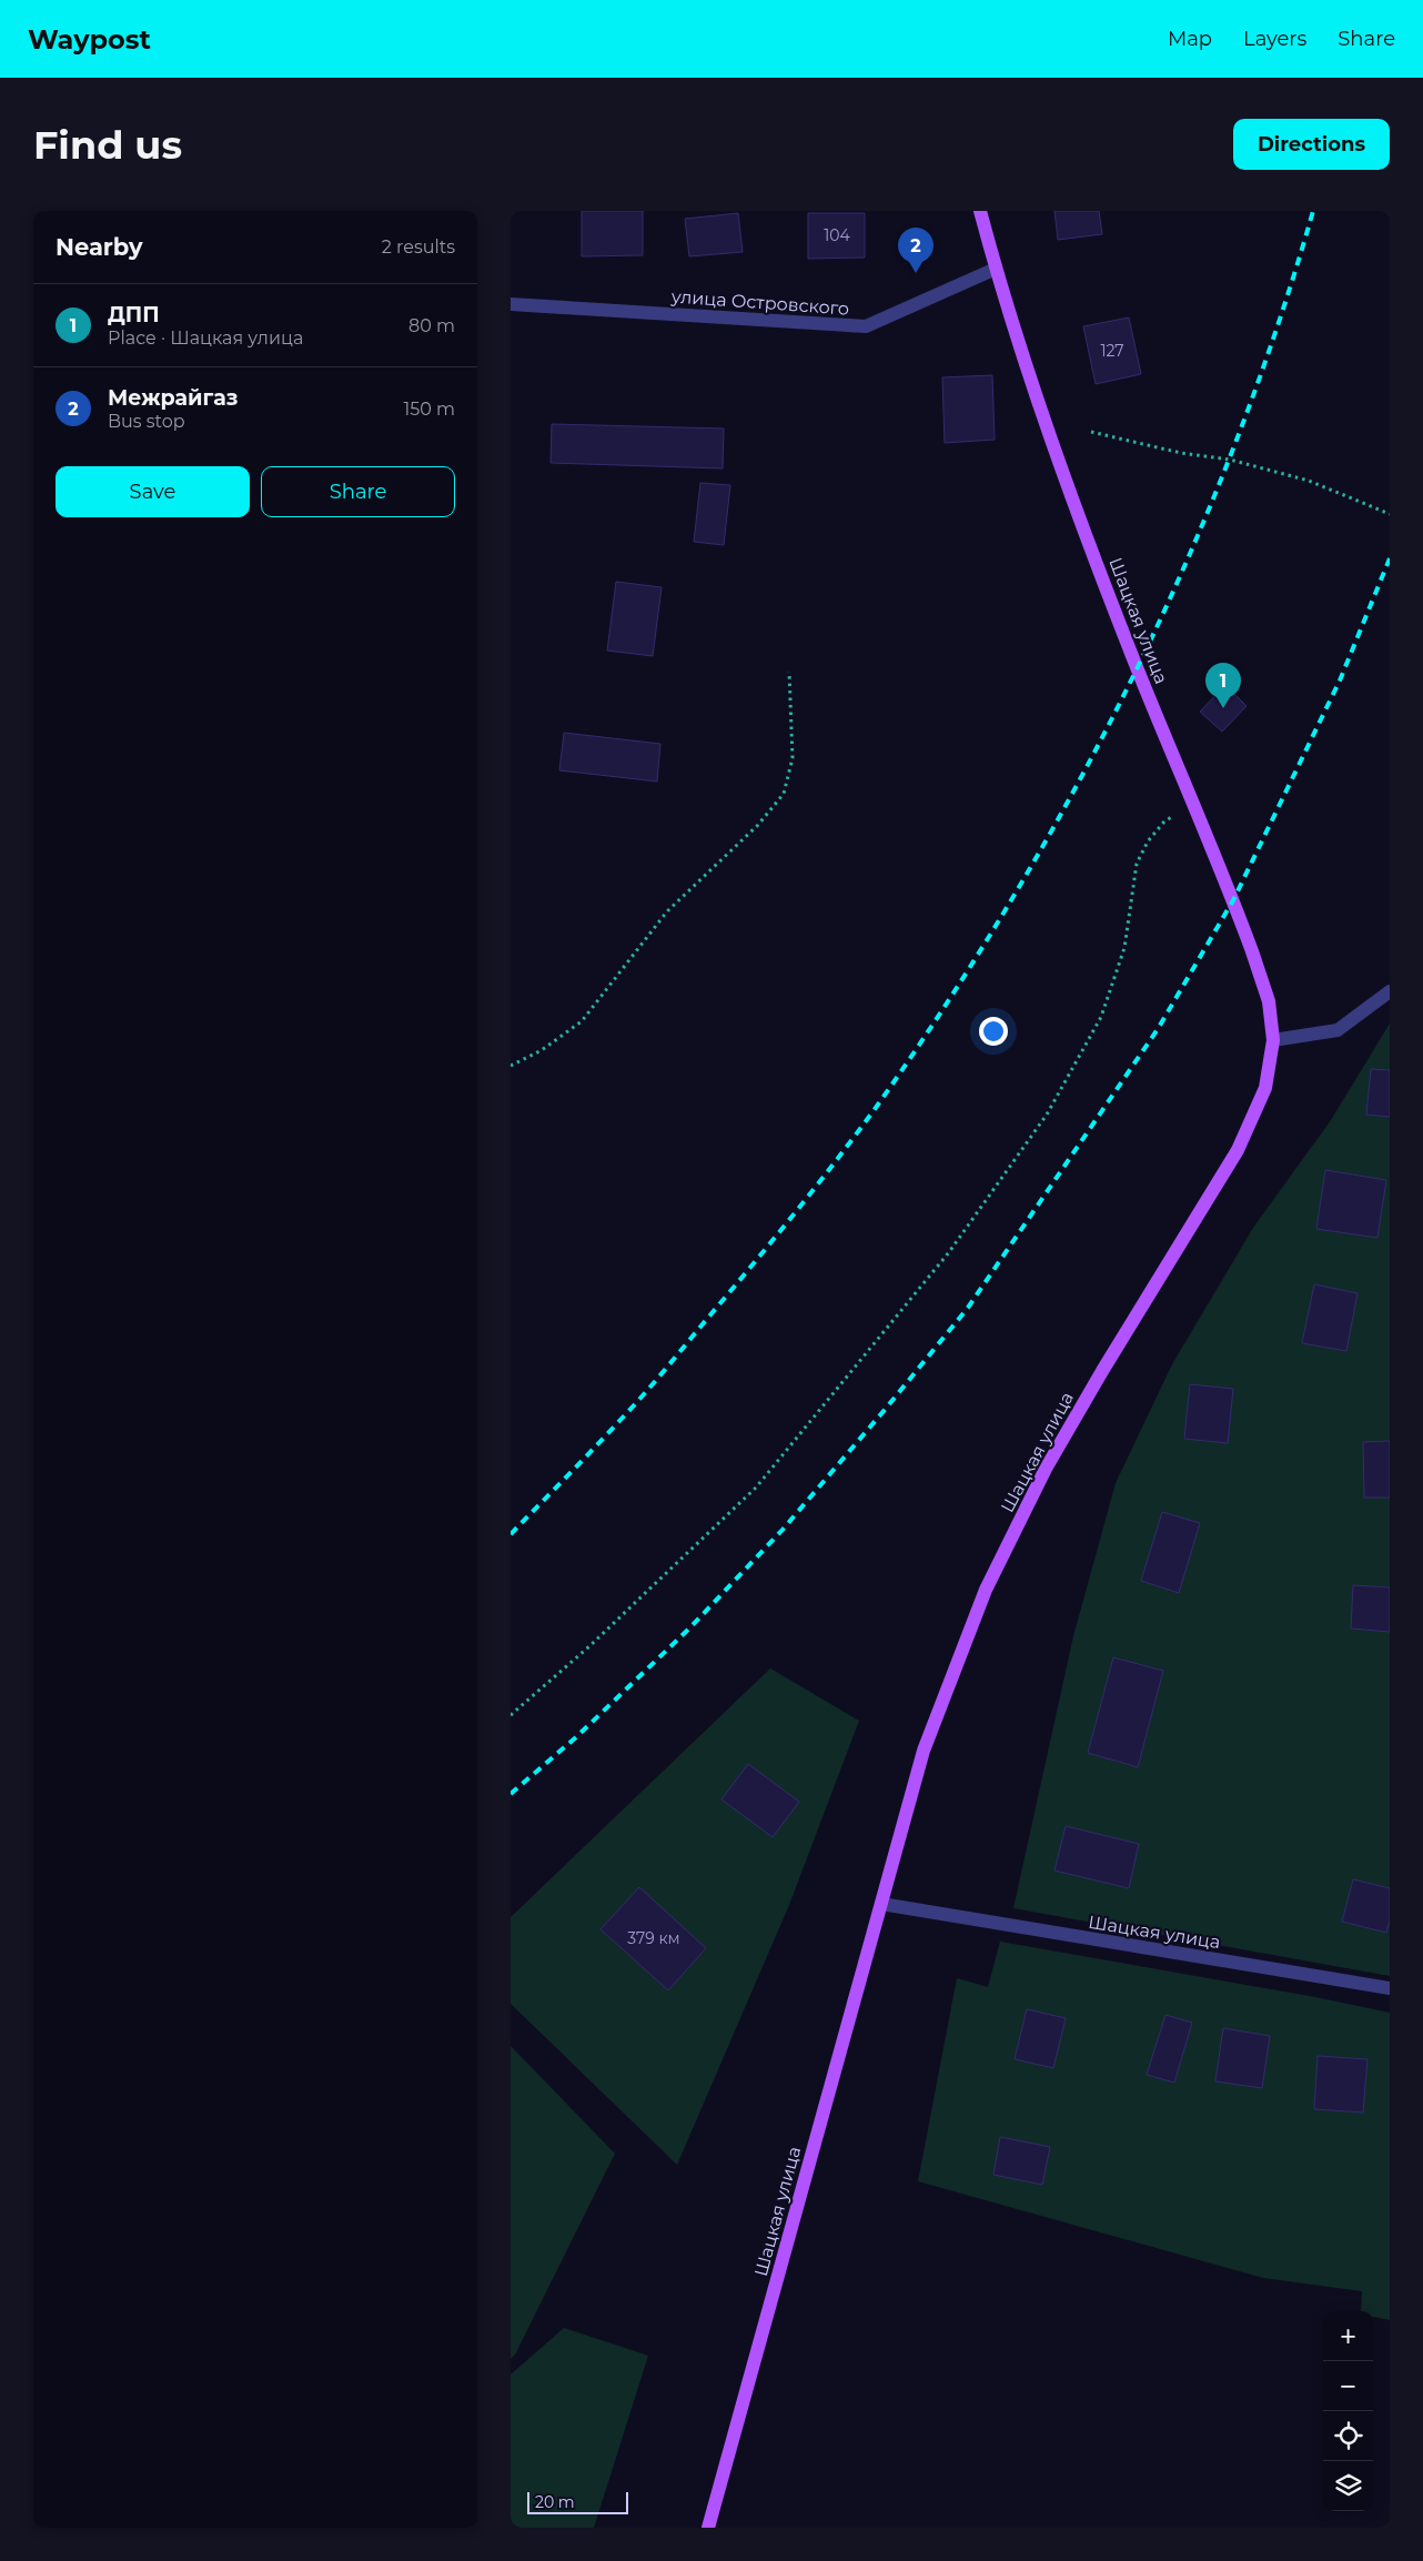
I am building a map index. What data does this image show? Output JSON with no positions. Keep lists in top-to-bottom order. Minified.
{"streets":{"main road":["Шацкая улица"],"street":["улица Островского"]},"crossings":[["улица Островского","Шацкая улица"]],"house_numbers":["104","127","379 км"],"scale_bar":"20 m","page":{"header":"Waypost","nav":["Map","Layers","Share"],"buttons":["Directions",["Save","Share"]],"title":"Find us","heading":["Nearby","2 results"],"pins":["2","1"],"list":[{"mark":"1","name":"ДПП","note":"Place · Шацкая улица","value":"80 m"},{"mark":"2","name":"Межрайгаз","note":"Bus stop","value":"150 m"}],"map_buttons":["+","−"],"scale":"20 m"}}
